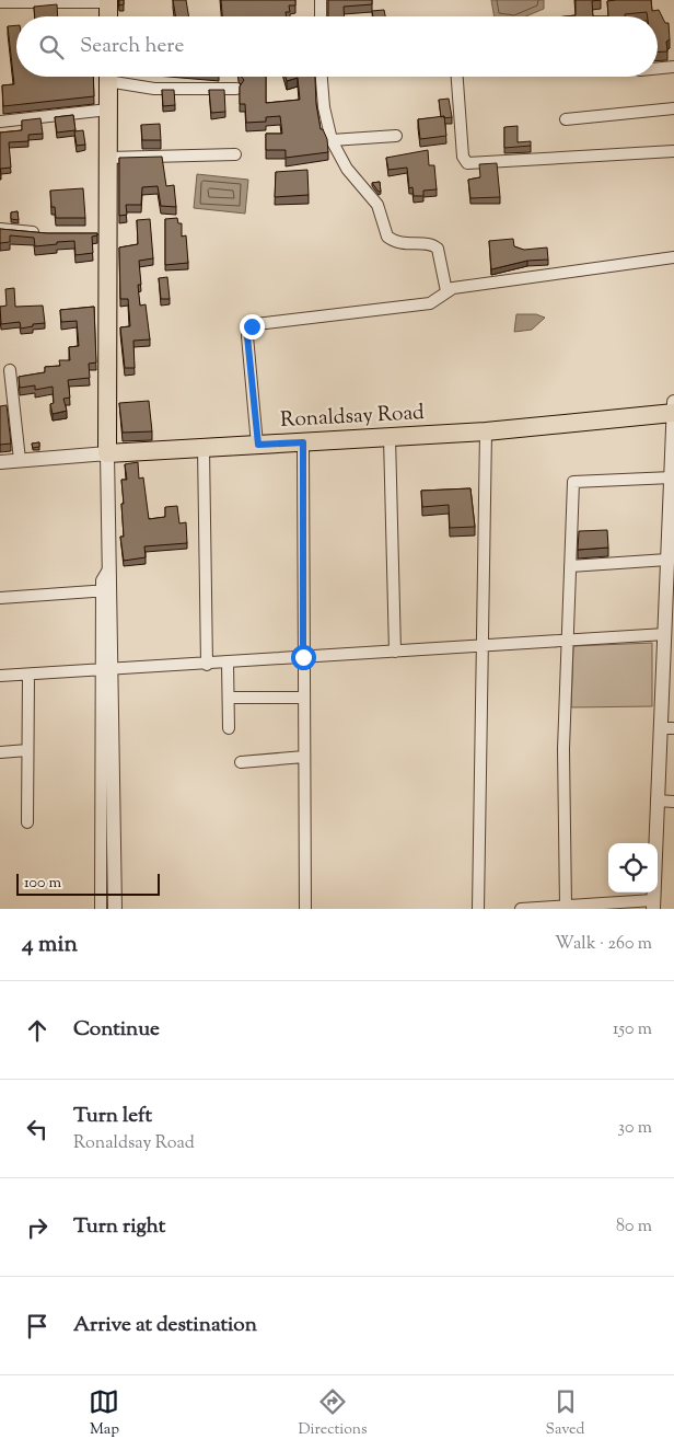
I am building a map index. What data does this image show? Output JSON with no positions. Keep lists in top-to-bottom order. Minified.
{"streets":{"main road":["Ronaldsay Road"]},"scale_bar":"100 m","page":{"search":"Search here","scale":"100 m","heading":["4 min","Walk · 260 m"],"list":[["Continue","150 m"],["Turn left","Ronaldsay Road","30 m"],["Turn right","80 m"],"Arrive at destination"],"nav":["Map","Directions","Saved"]}}
